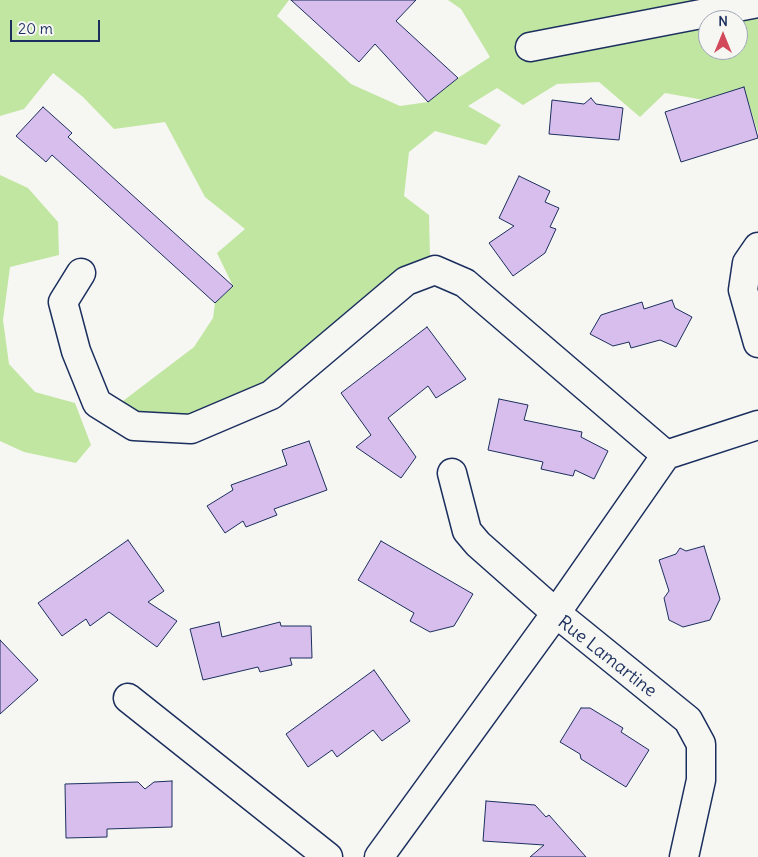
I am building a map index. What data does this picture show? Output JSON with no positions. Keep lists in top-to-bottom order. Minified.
{"streets":{"street":["Rue Lamartine"]},"scale_bar":"20 m","north":"top"}
